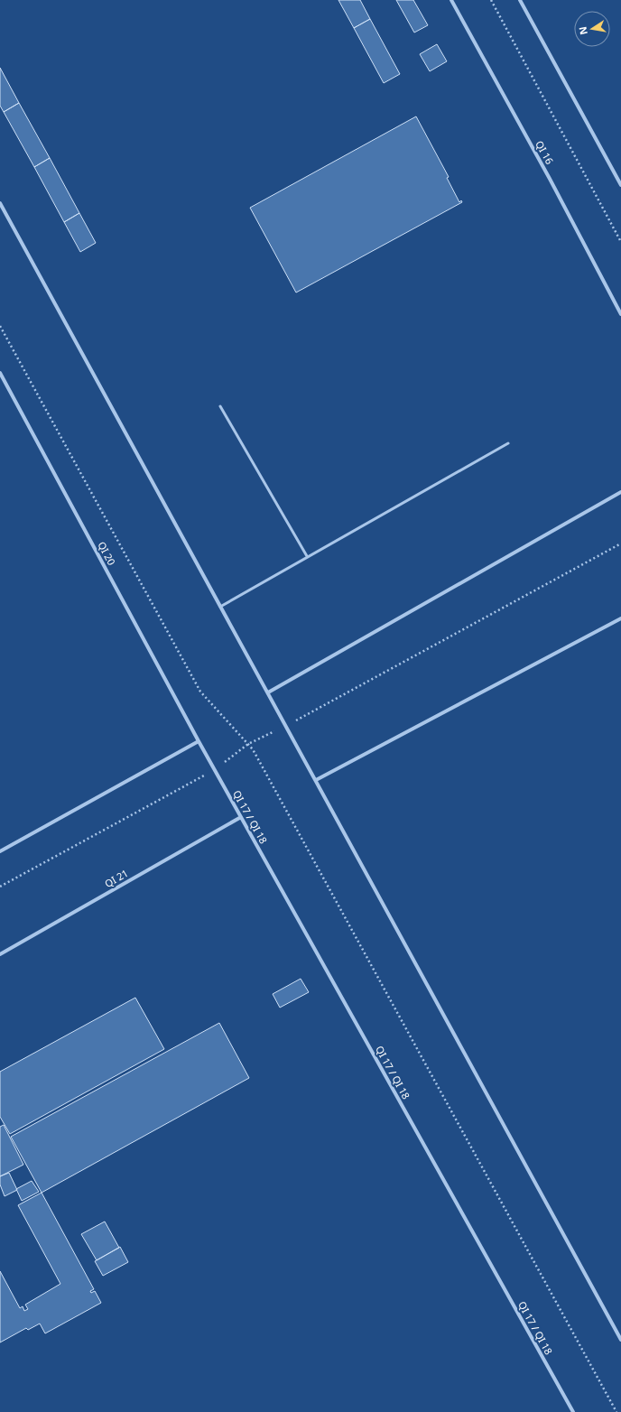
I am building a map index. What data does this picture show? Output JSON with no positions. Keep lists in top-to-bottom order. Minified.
{"streets":{"street":["QI 16","QI 20","QI 17 / QI 18","QI 21"]},"crossings":[["QI 20","QI 17 / QI 18"],["QI 17 / QI 18","QI 21"]],"north":"left"}
